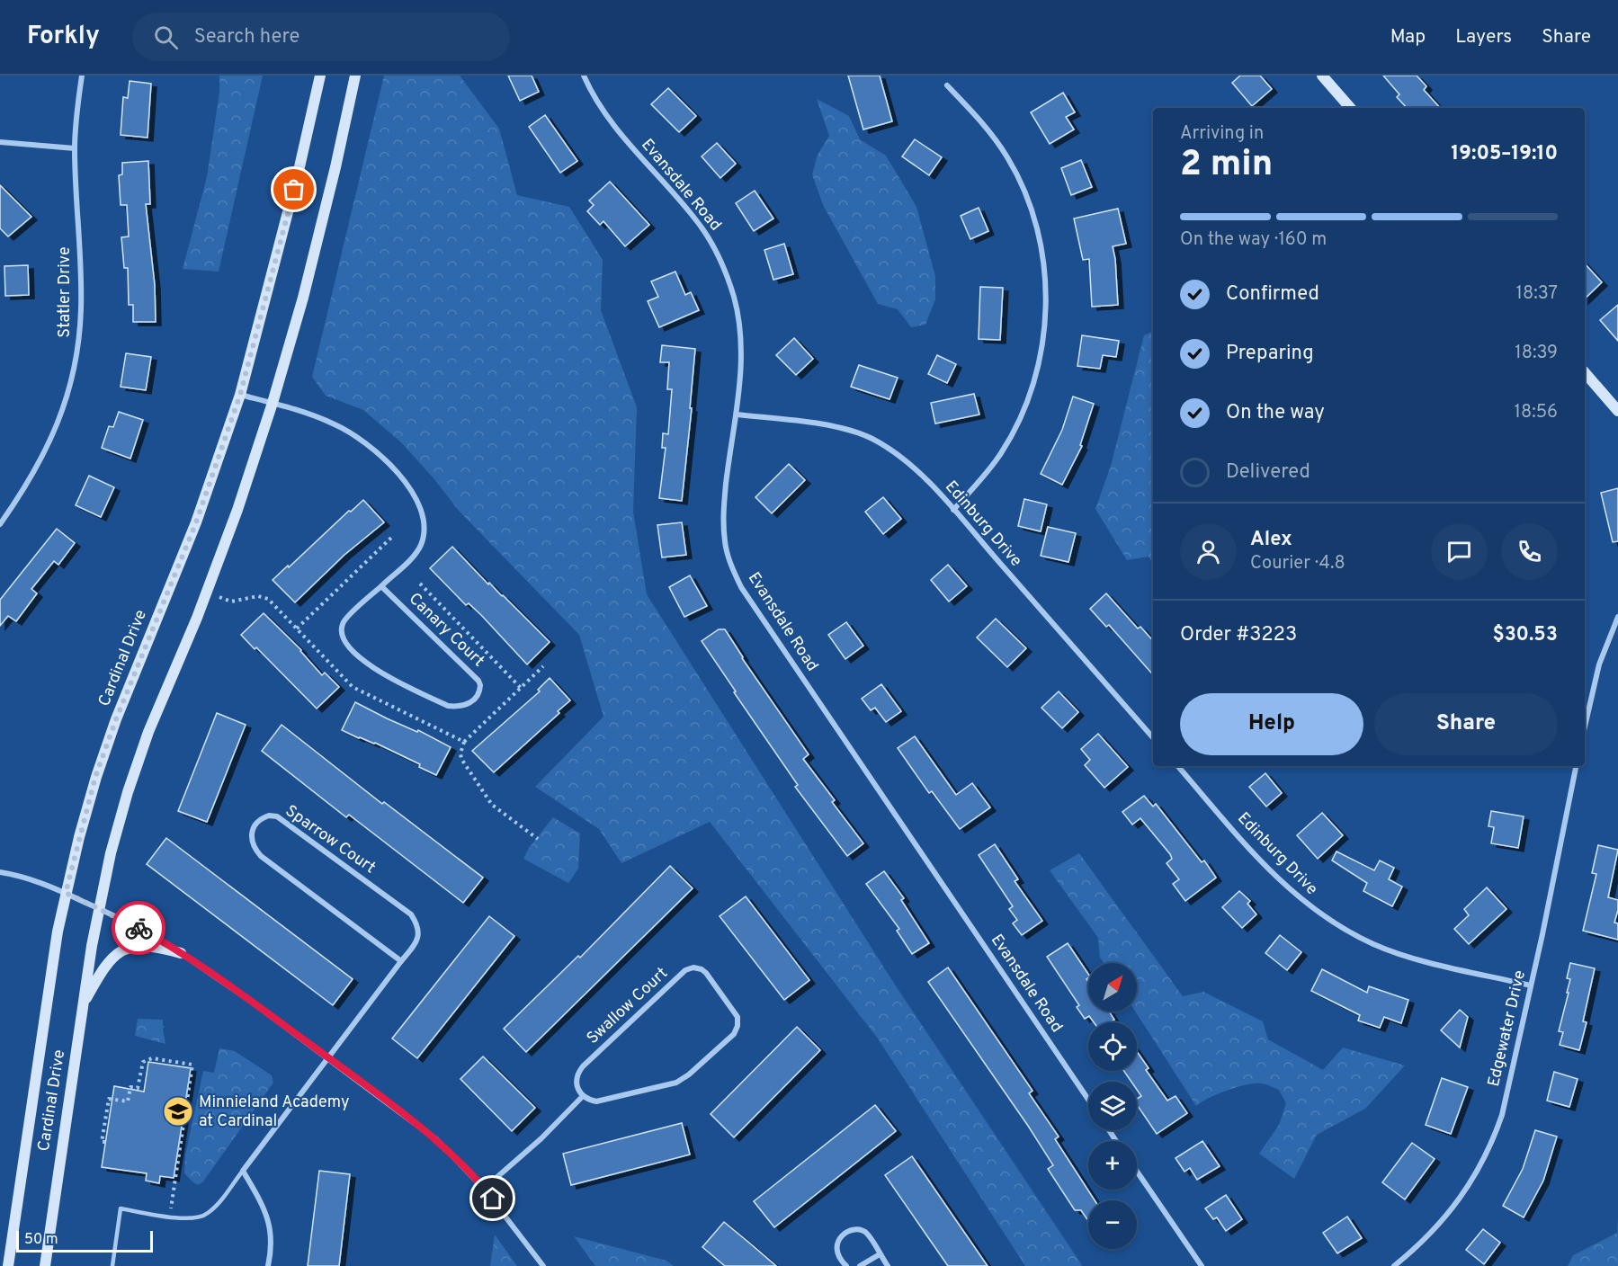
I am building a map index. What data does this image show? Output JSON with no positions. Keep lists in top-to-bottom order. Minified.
{"streets":{"main road":["Cardinal Drive"],"street":["Evansdale Road","Statler Drive","Edinburg Drive","Canary Court","Sparrow Court","Swallow Court","Edgewater Drive"]},"crossings":[["Evansdale Road","Edinburg Drive"],["Edinburg Drive","Edgewater Drive"],["Canary Court","Cardinal Drive"]],"places":{"school or university":["Minnieland Academy at Cardinal"]},"scale_bar":"50 m","north":"top right","page":{"header":"Forkly","search":"Search here","nav":["Map","Layers","Share"],"heading":["2 min","Arriving in","19:05–19:10"],"panel":["Alex","Courier · 4.8","Order #3223","$30.53"],"bar":"On the way · 160 m","list":[["Confirmed","18:37"],["Preparing","18:39"],["On the way","18:56"],"Delivered"],"buttons":["Help","Share"],"map_buttons":["+","−"],"scale":"50 m"}}
